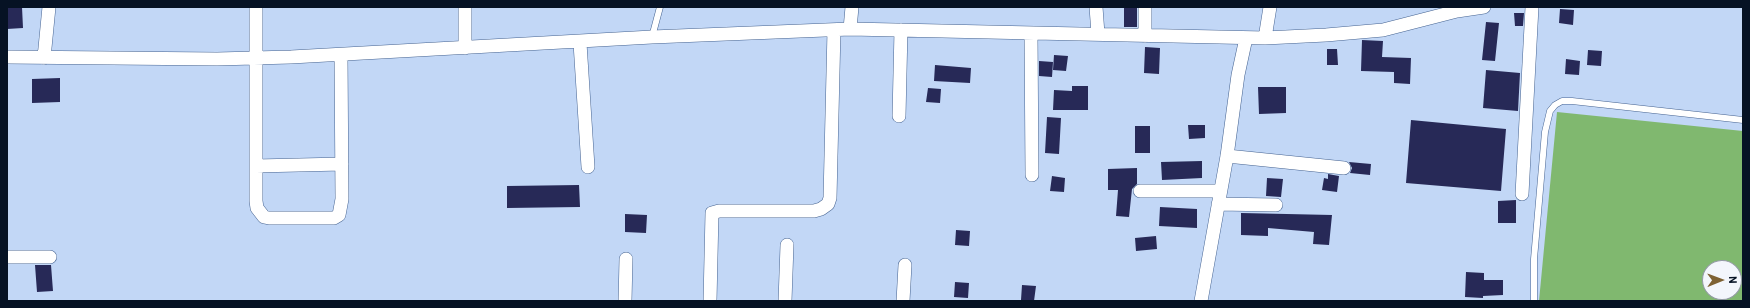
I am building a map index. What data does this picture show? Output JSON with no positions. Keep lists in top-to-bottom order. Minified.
{"north":"right"}
